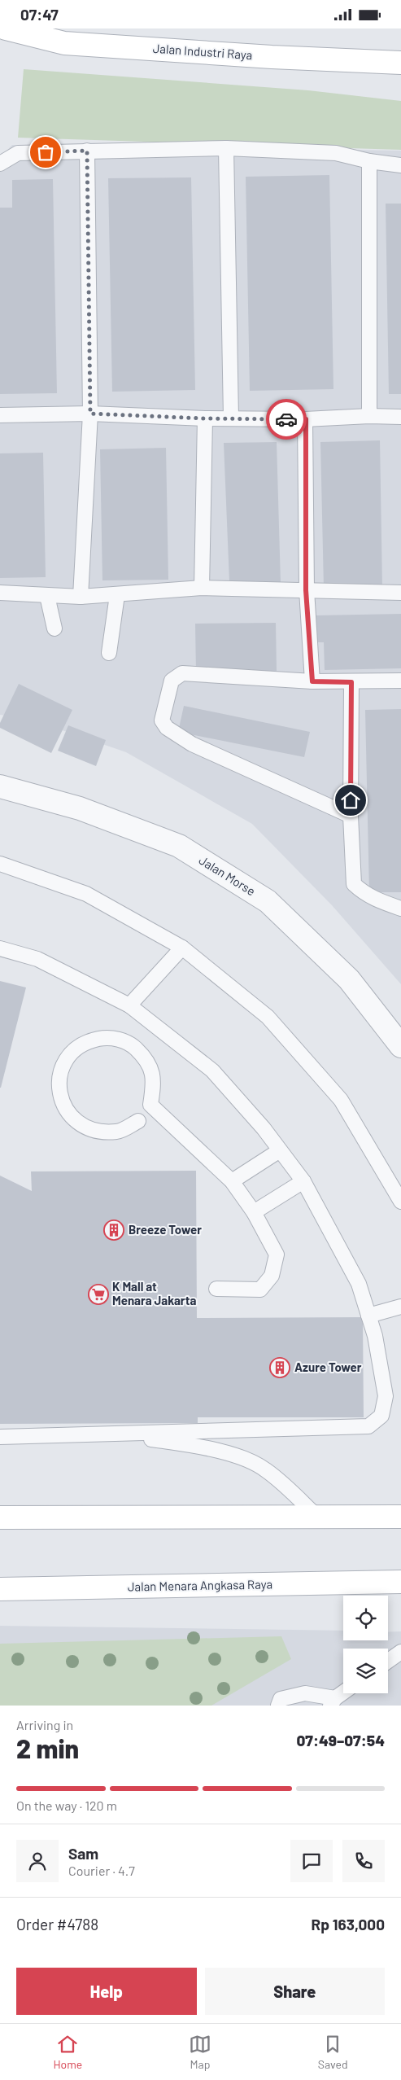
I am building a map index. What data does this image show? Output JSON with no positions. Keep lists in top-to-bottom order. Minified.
{"streets":{"street":["Jalan Industri Raya","Jalan Morse","Jalan Menara Angkasa Raya"]},"places":{"building":["Breeze Tower","Azure Tower"],"supermarket":["K Mall at Menara Jakarta"]},"page":{"status":"07:47","heading":["2 min","Arriving in","07:49–07:54"],"panel":["Sam","Courier · 4.7","Order #4788","Rp 163,000"],"bar":"On the way · 120 m","buttons":["Help","Share"],"tabs":["Home","Map","Saved"]}}
